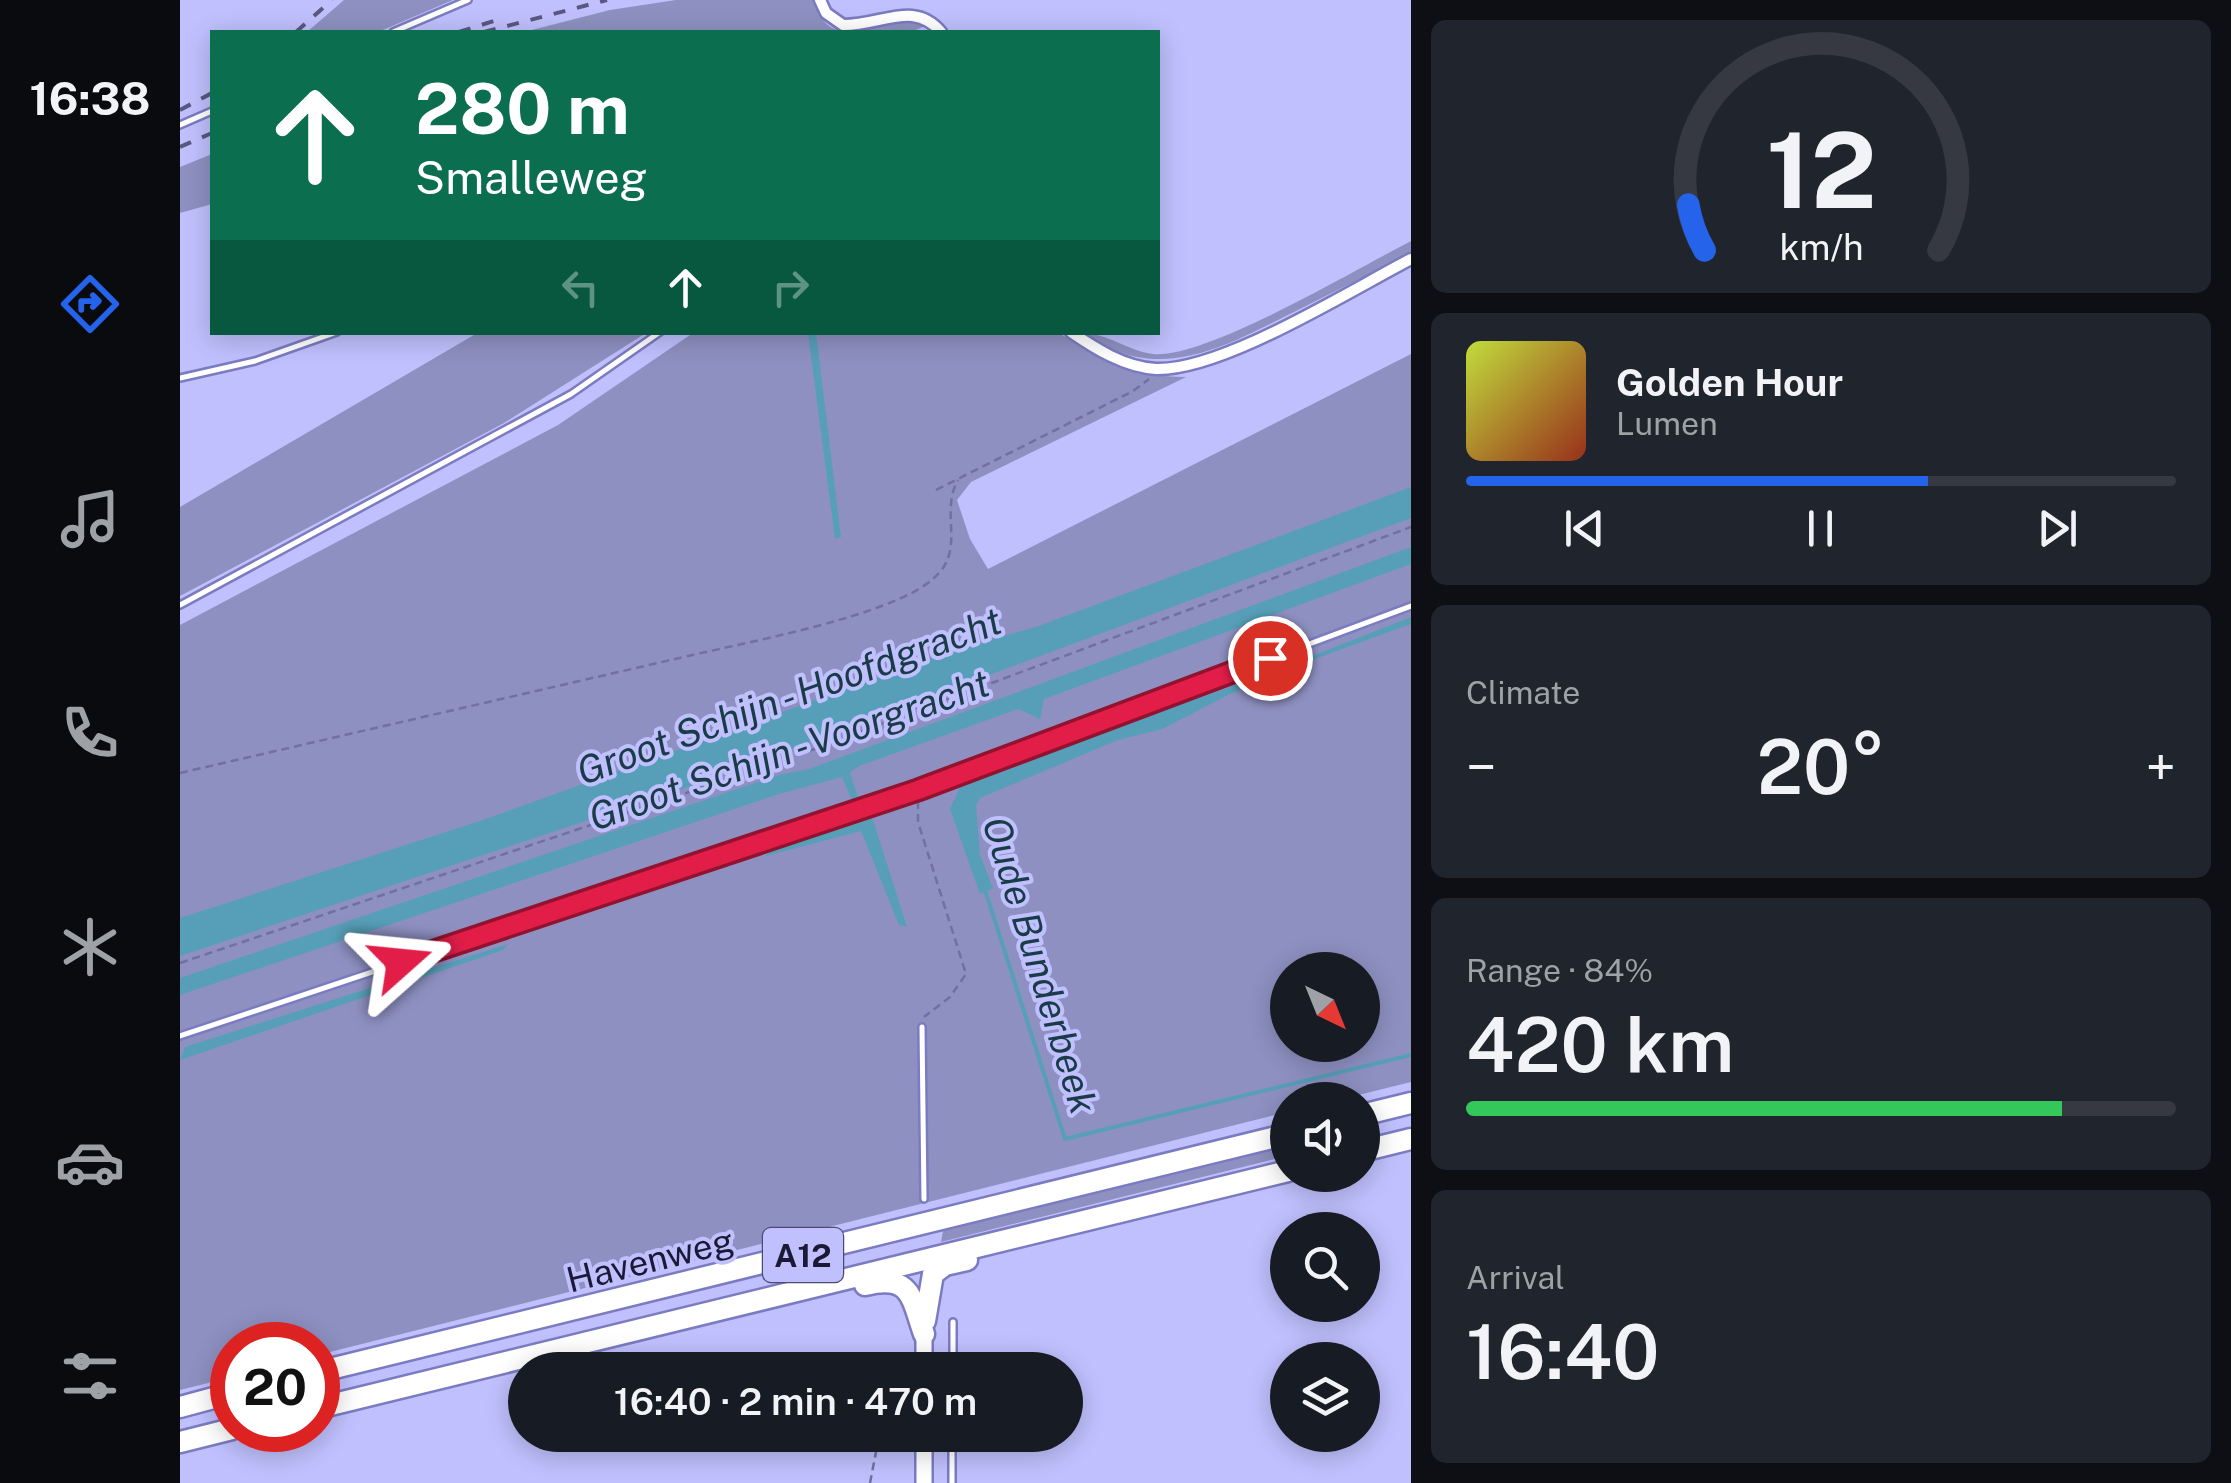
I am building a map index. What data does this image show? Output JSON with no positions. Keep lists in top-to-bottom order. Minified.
{"streets":{"highway":["A12","Havenweg"]},"water":["Groot Schijn - Hoofdgracht","Groot Schijn - Voorgracht","Oude Bunderbeek"],"north":"bottom right","page":{"tabs":"16:38","turn":["280 m","Smalleweg"],"song":["Golden Hour","Lumen"],"tile":["Climate",["Range · 84%","420 km"],["Arrival","16:40"]],"heat":["−","20°","+"],"limit":"20","trip":"16:40 · 2 min · 470 m","gauge":["12","km/h"]}}
